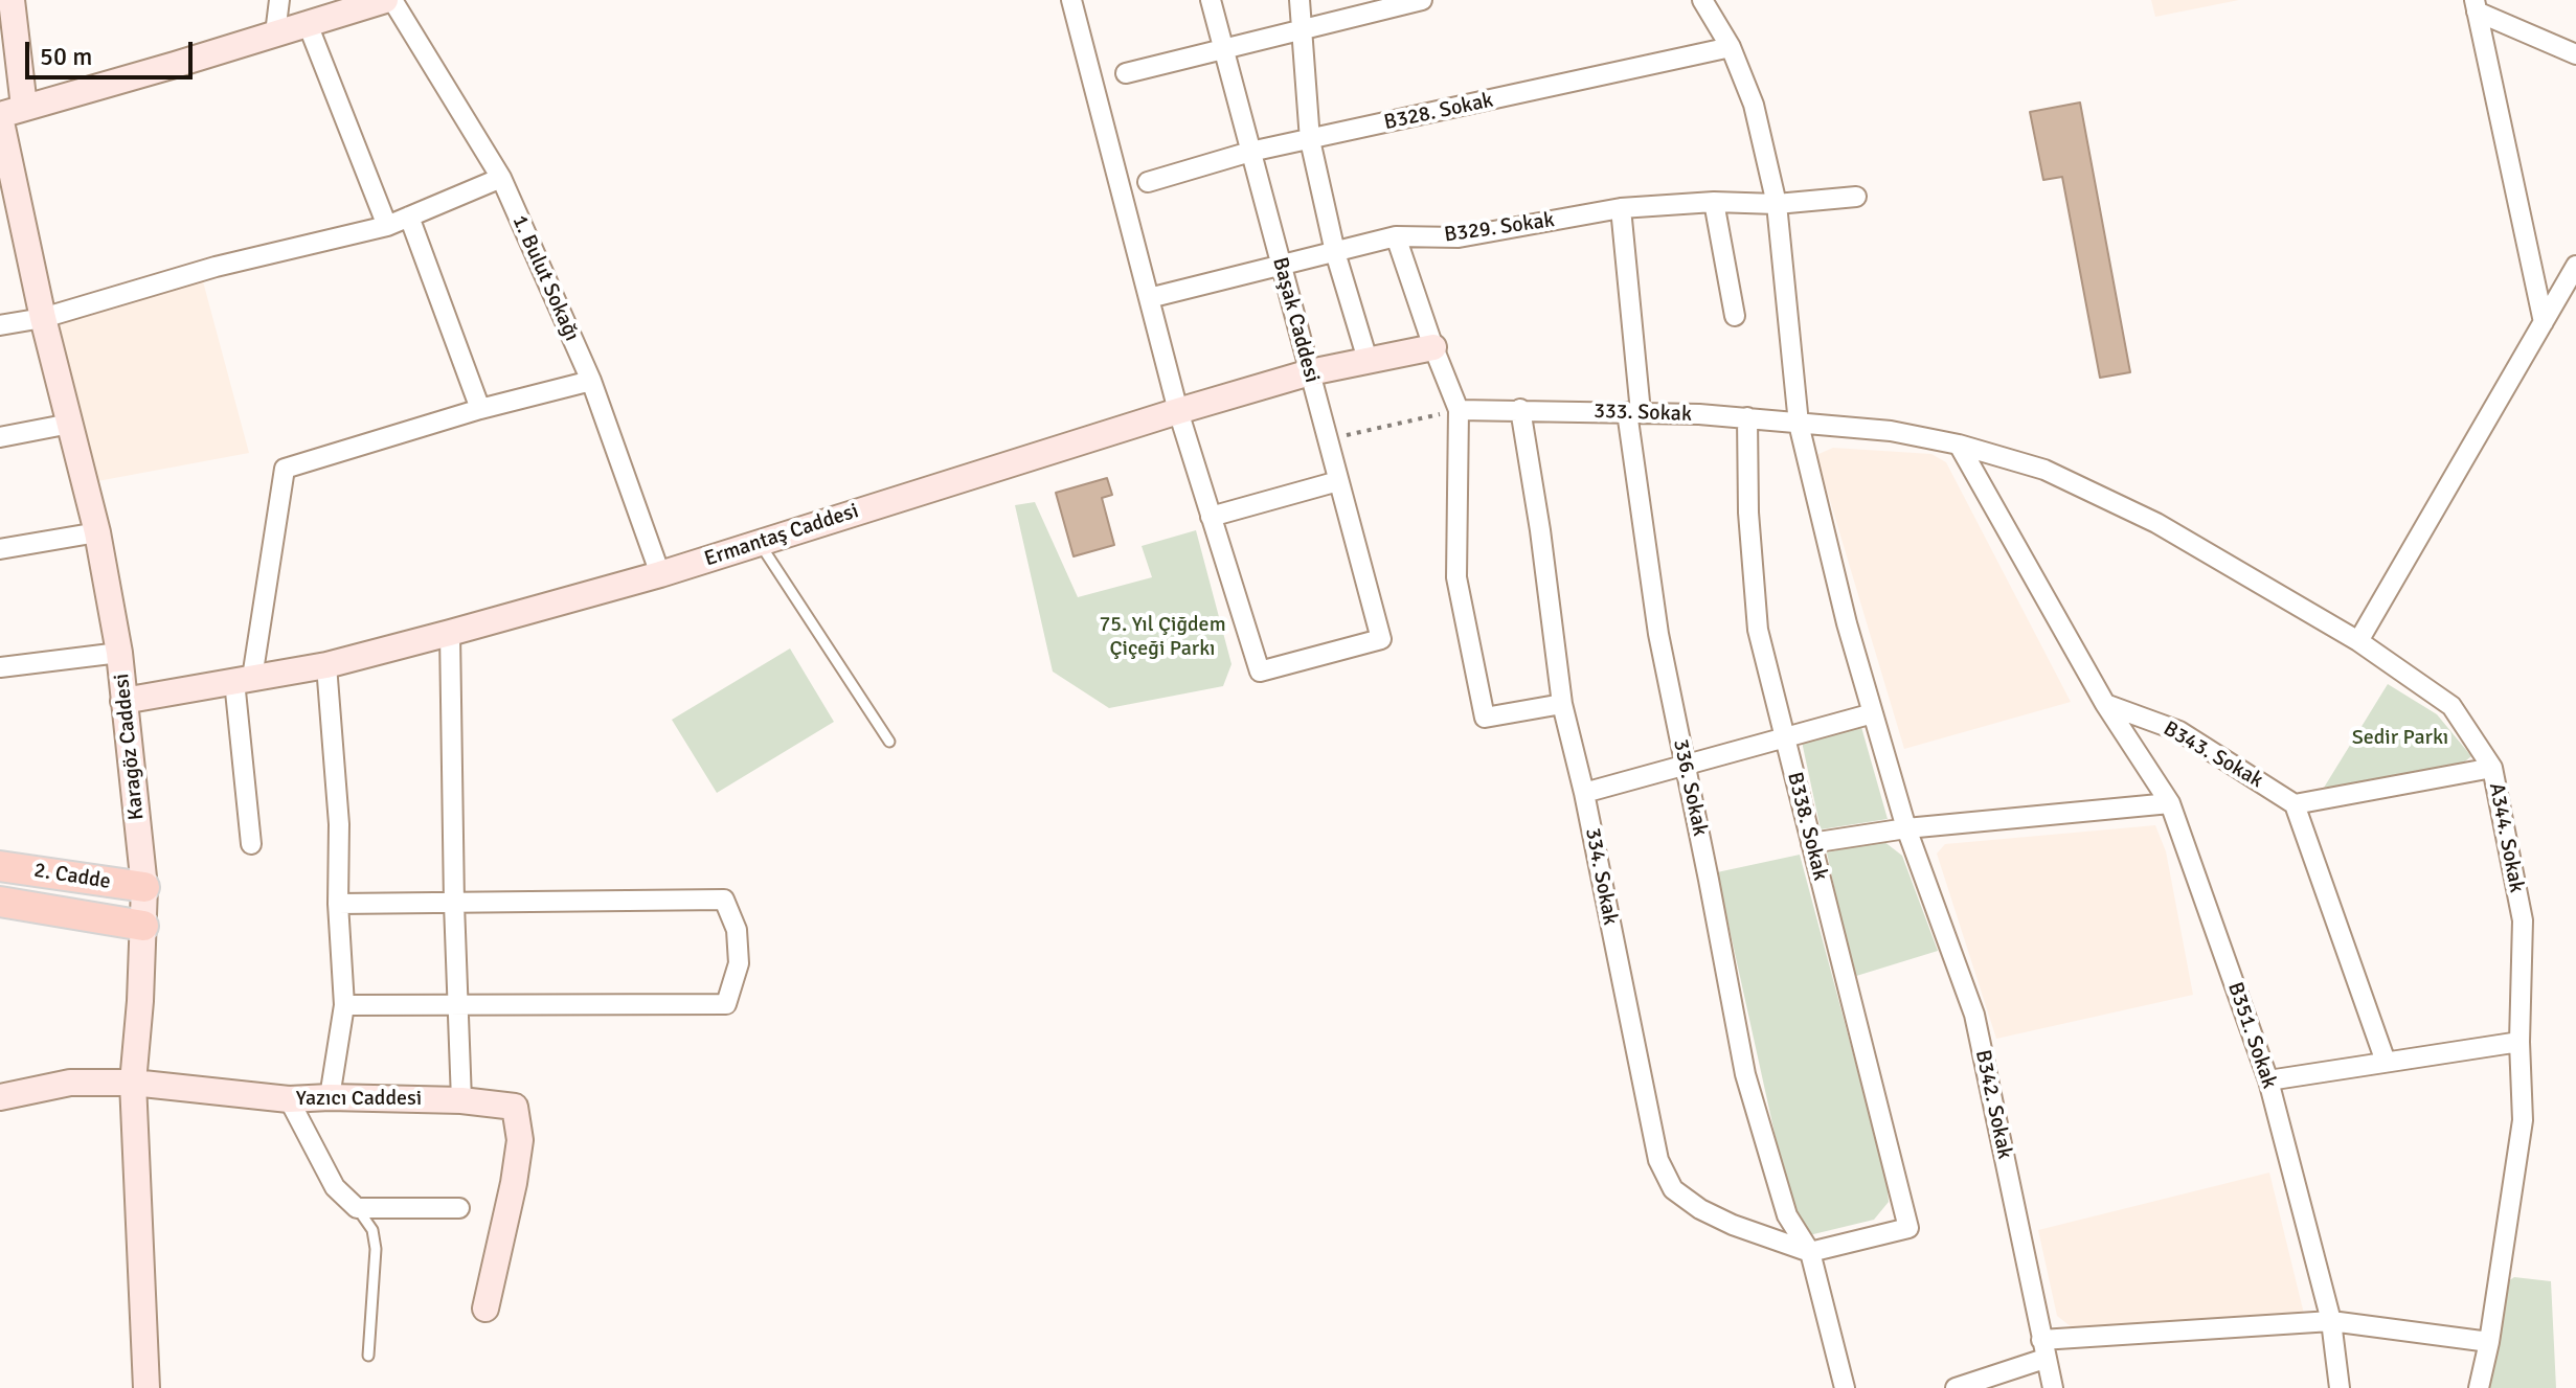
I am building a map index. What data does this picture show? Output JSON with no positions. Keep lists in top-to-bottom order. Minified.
{"streets":{"main road":["Ermantaş Caddesi","Karagöz Caddesi","2. Cadde","Yazıcı Caddesi"],"street":["B328. Sokak","B329. Sokak","1. Bulut Sokağı","Başak Caddesi","333. Sokak","B343. Sokak","336. Sokak","B338. Sokak","A344. Sokak","334. Sokak","B351. Sokak","B342. Sokak"]},"crossings":[["B328. Sokak","Başak Caddesi"],["B328. Sokak","B342. Sokak"],["B329. Sokak","Başak Caddesi"],["B329. Sokak","336. Sokak"],["B329. Sokak","B342. Sokak"],["1. Bulut Sokağı","Ermantaş Caddesi"],["Başak Caddesi","Ermantaş Caddesi"],["333. Sokak","336. Sokak"],["333. Sokak","B338. Sokak"],["333. Sokak","A344. Sokak"],["333. Sokak","334. Sokak"],["333. Sokak","B342. Sokak"],["Ermantaş Caddesi","Karagöz Caddesi"],["Karagöz Caddesi","2. Cadde"],["Karagöz Caddesi","Yazıcı Caddesi"],["B343. Sokak","B351. Sokak"],["336. Sokak","B338. Sokak"],["336. Sokak","334. Sokak"],["B338. Sokak","334. Sokak"]],"parks":["75. Yıl Çiğdem Çiçeği Parkı","Sedir Parkı"],"scale_bar":"50 m"}
